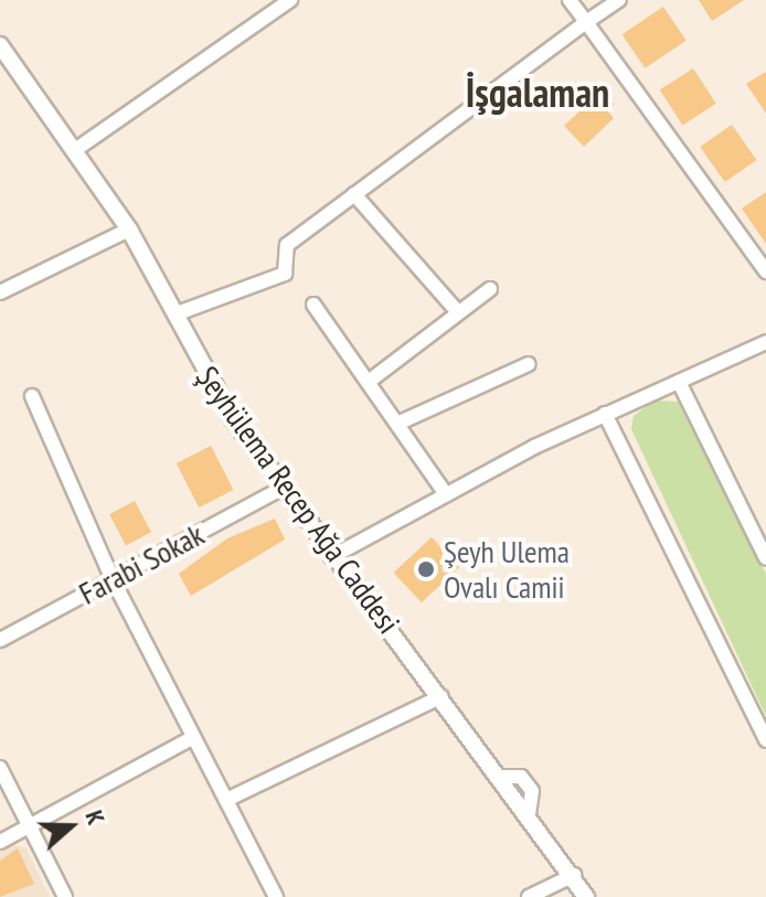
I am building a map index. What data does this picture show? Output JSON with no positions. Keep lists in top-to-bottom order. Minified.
{"streets":{"street":["Şeyhülema Recep Ağa Caddesi","Farabi Sokak"]},"crossings":[["Şeyhülema Recep Ağa Caddesi","Farabi Sokak"]],"districts":["İşgalaman"],"places":["Şeyh Ulema Ovalı Camii"],"north":"right"}
